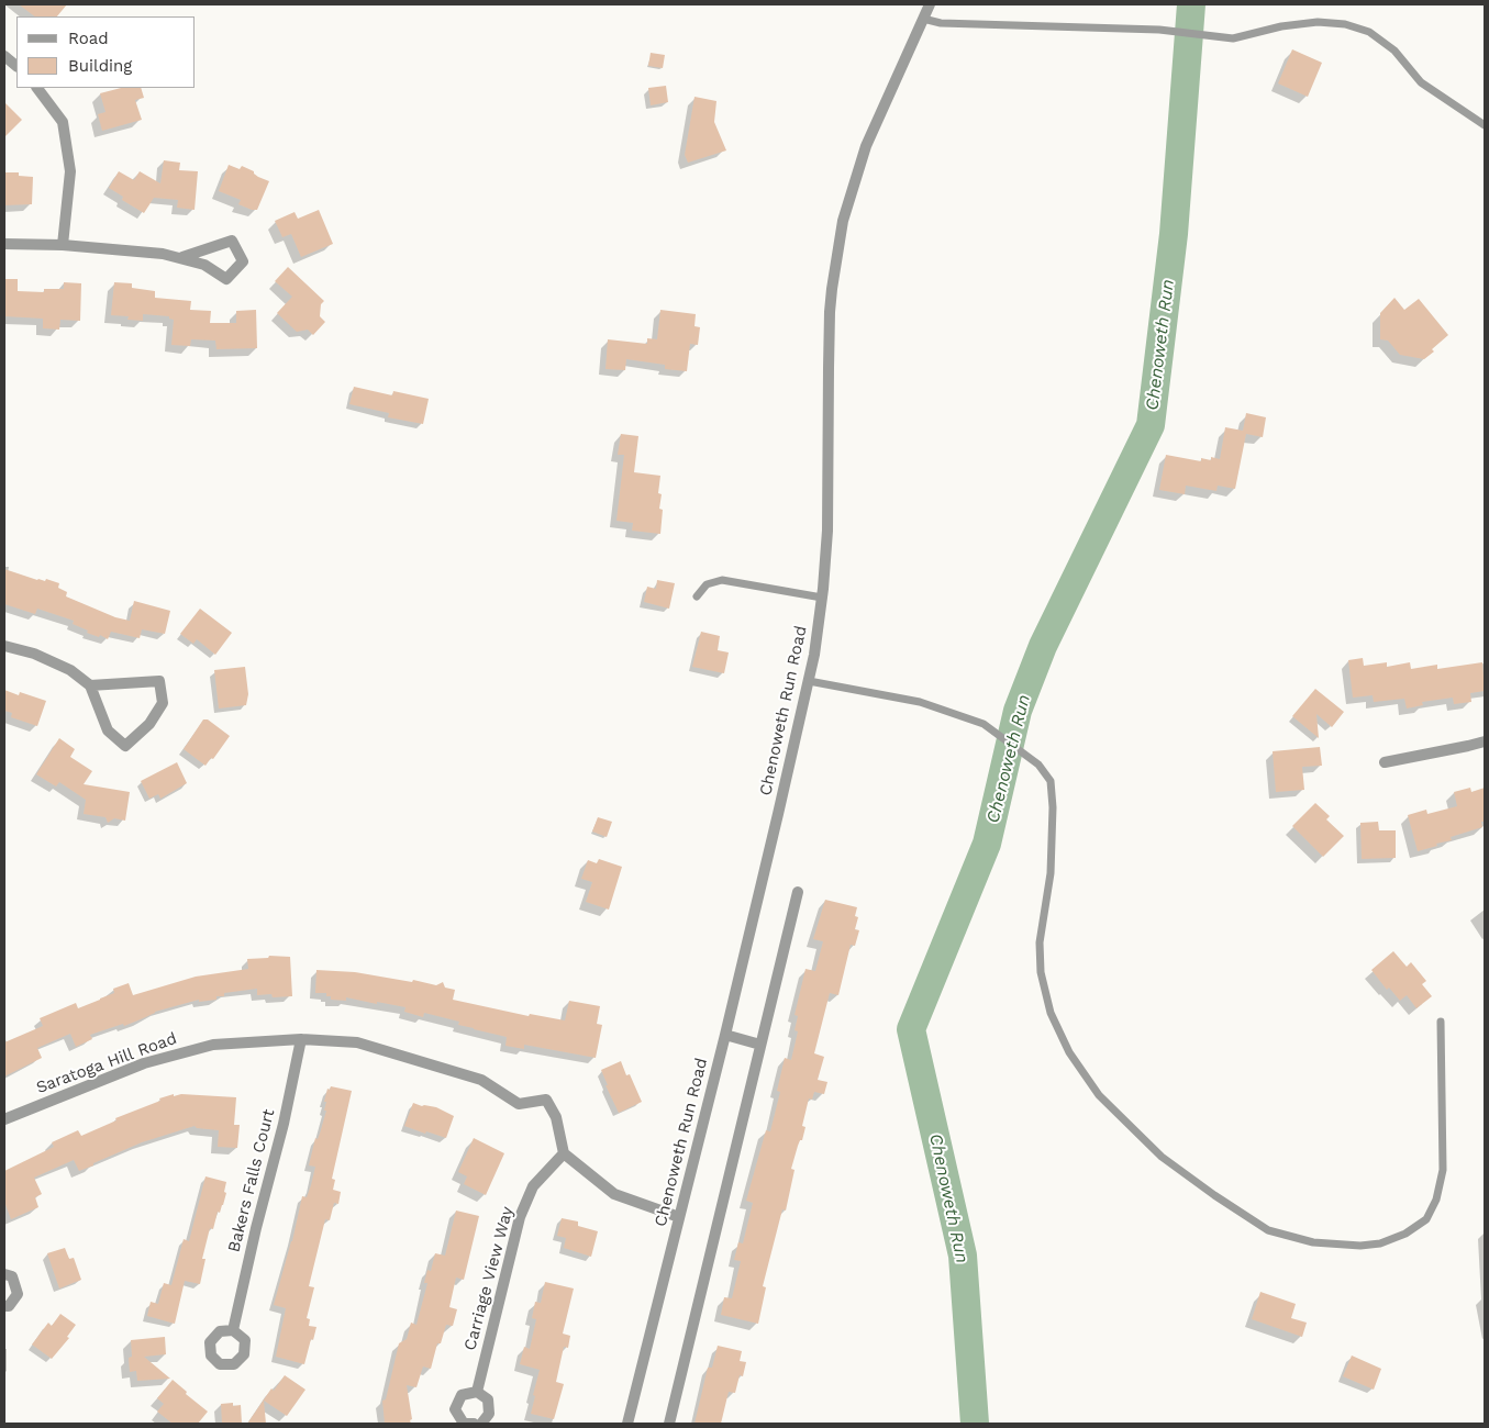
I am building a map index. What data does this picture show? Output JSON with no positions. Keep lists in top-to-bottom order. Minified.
{"streets":{"street":["Chenoweth Run Road","Saratoga Hill Road","Bakers Falls Court","Carriage View Way"]},"crossings":[["Saratoga Hill Road","Bakers Falls Court"],["Saratoga Hill Road","Carriage View Way"]],"water":["Chenoweth Run"],"legend":["Road","Building"]}
